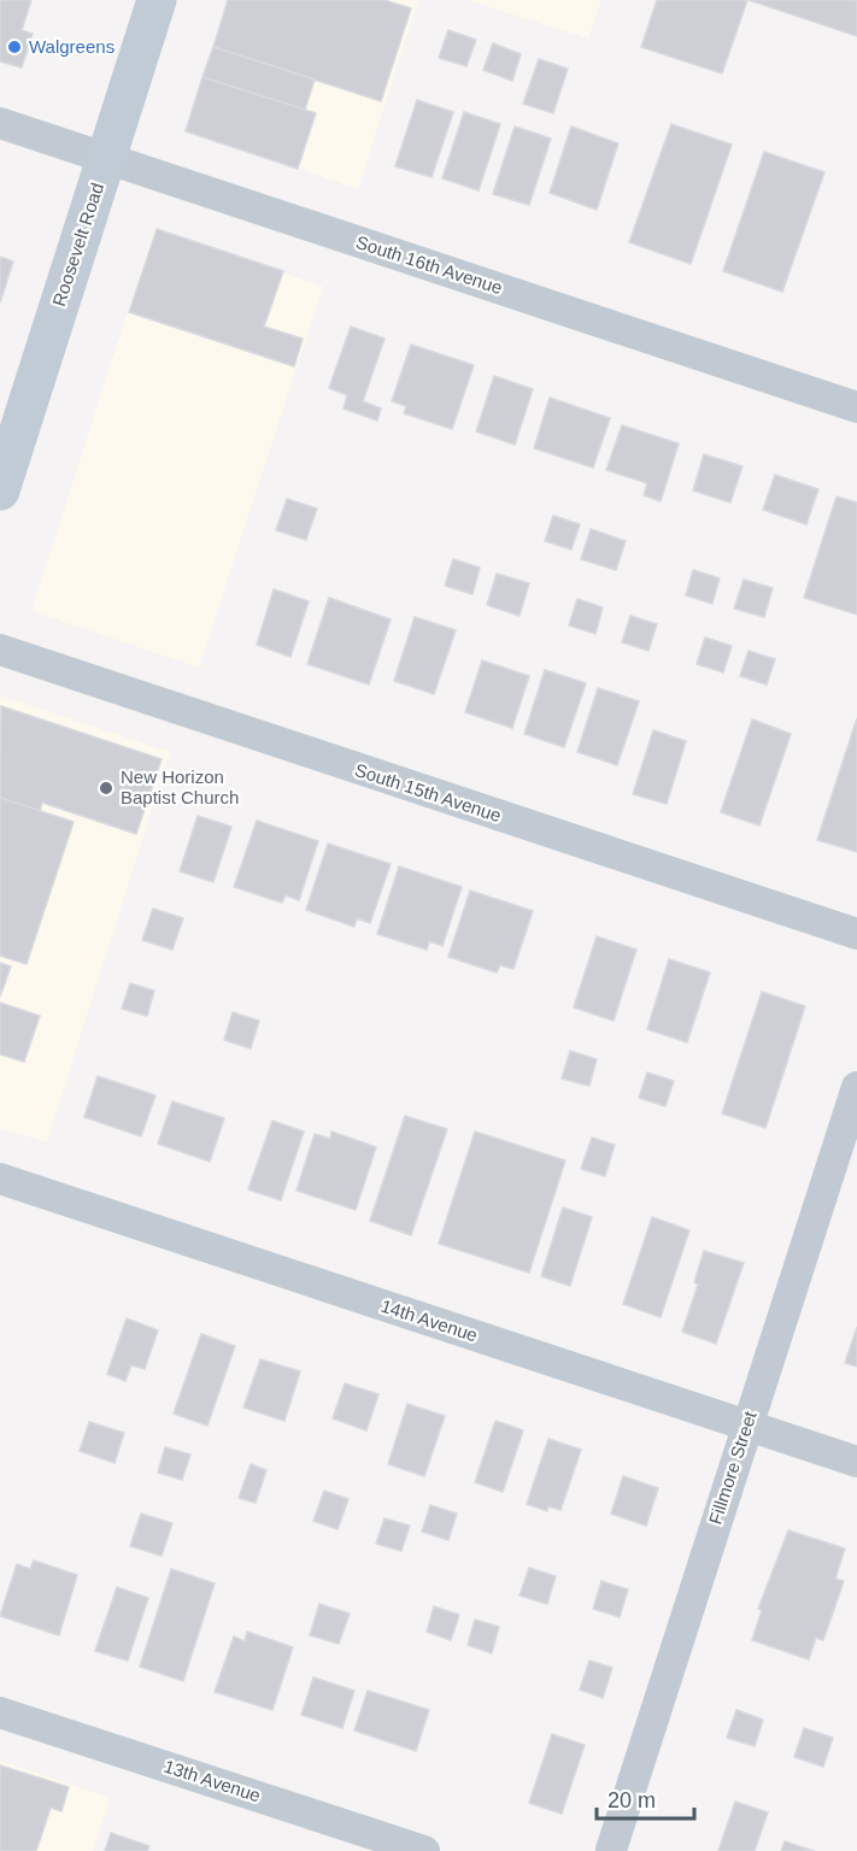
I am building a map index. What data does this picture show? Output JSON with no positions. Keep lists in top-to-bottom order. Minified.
{"streets":{"main road":["Roosevelt Road"],"street":["South 16th Avenue","South 15th Avenue","14th Avenue","Fillmore Street","13th Avenue"]},"crossings":[["Roosevelt Road","South 16th Avenue"],["14th Avenue","Fillmore Street"]],"places":["Walgreens","New Horizon Baptist Church"],"scale_bar":"20 m"}
